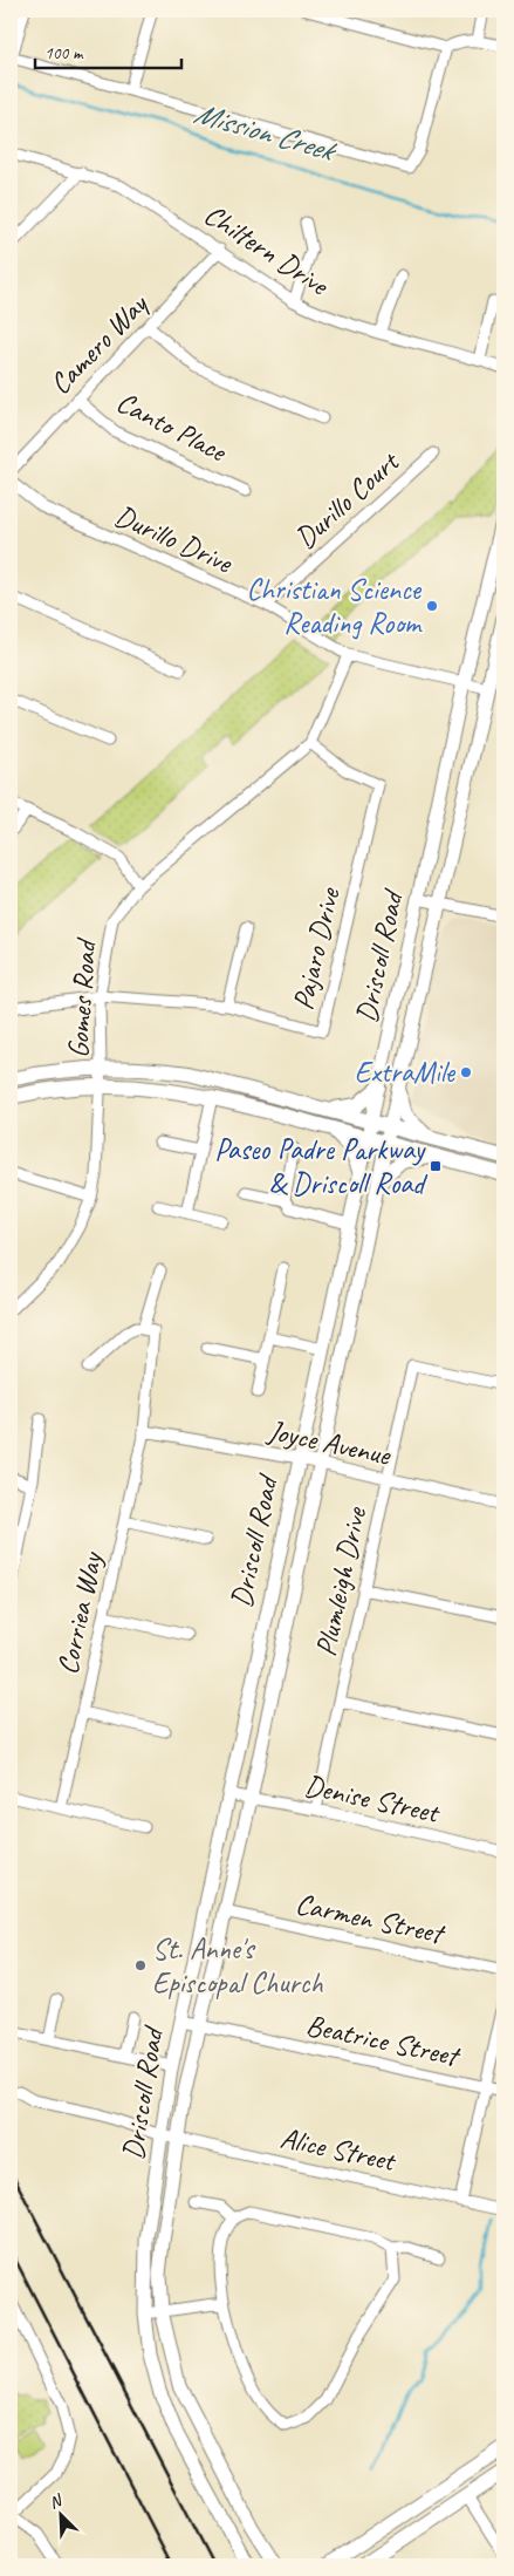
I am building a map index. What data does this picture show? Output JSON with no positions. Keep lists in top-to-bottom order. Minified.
{"streets":{"street":["Chiltern Drive","Camero Way","Canto Place","Durillo Court","Durillo Drive","Pajaro Drive","Driscoll Road","Gomes Road","Joyce Avenue","Plumleigh Drive","Corriea Way","Denise Street","Carmen Street","Beatrice Street","Alice Street"]},"crossings":[["Chiltern Drive","Camero Way"],["Camero Way","Canto Place"],["Durillo Court","Durillo Drive"],["Durillo Drive","Driscoll Road"],["Durillo Drive","Gomes Road"],["Pajaro Drive","Gomes Road"],["Driscoll Road","Joyce Avenue"],["Driscoll Road","Denise Street"],["Driscoll Road","Carmen Street"],["Driscoll Road","Beatrice Street"],["Driscoll Road","Alice Street"],["Joyce Avenue","Plumleigh Drive"],["Joyce Avenue","Corriea Way"],["Plumleigh Drive","Denise Street"]],"water":["Mission Creek"],"places":{"other":["Christian Science Reading Room","ExtraMile","St. Anne's Episcopal Church"],"transit":["Paseo Padre Parkway & Driscoll Road"]},"scale_bar":"100 m","north":"top left"}
